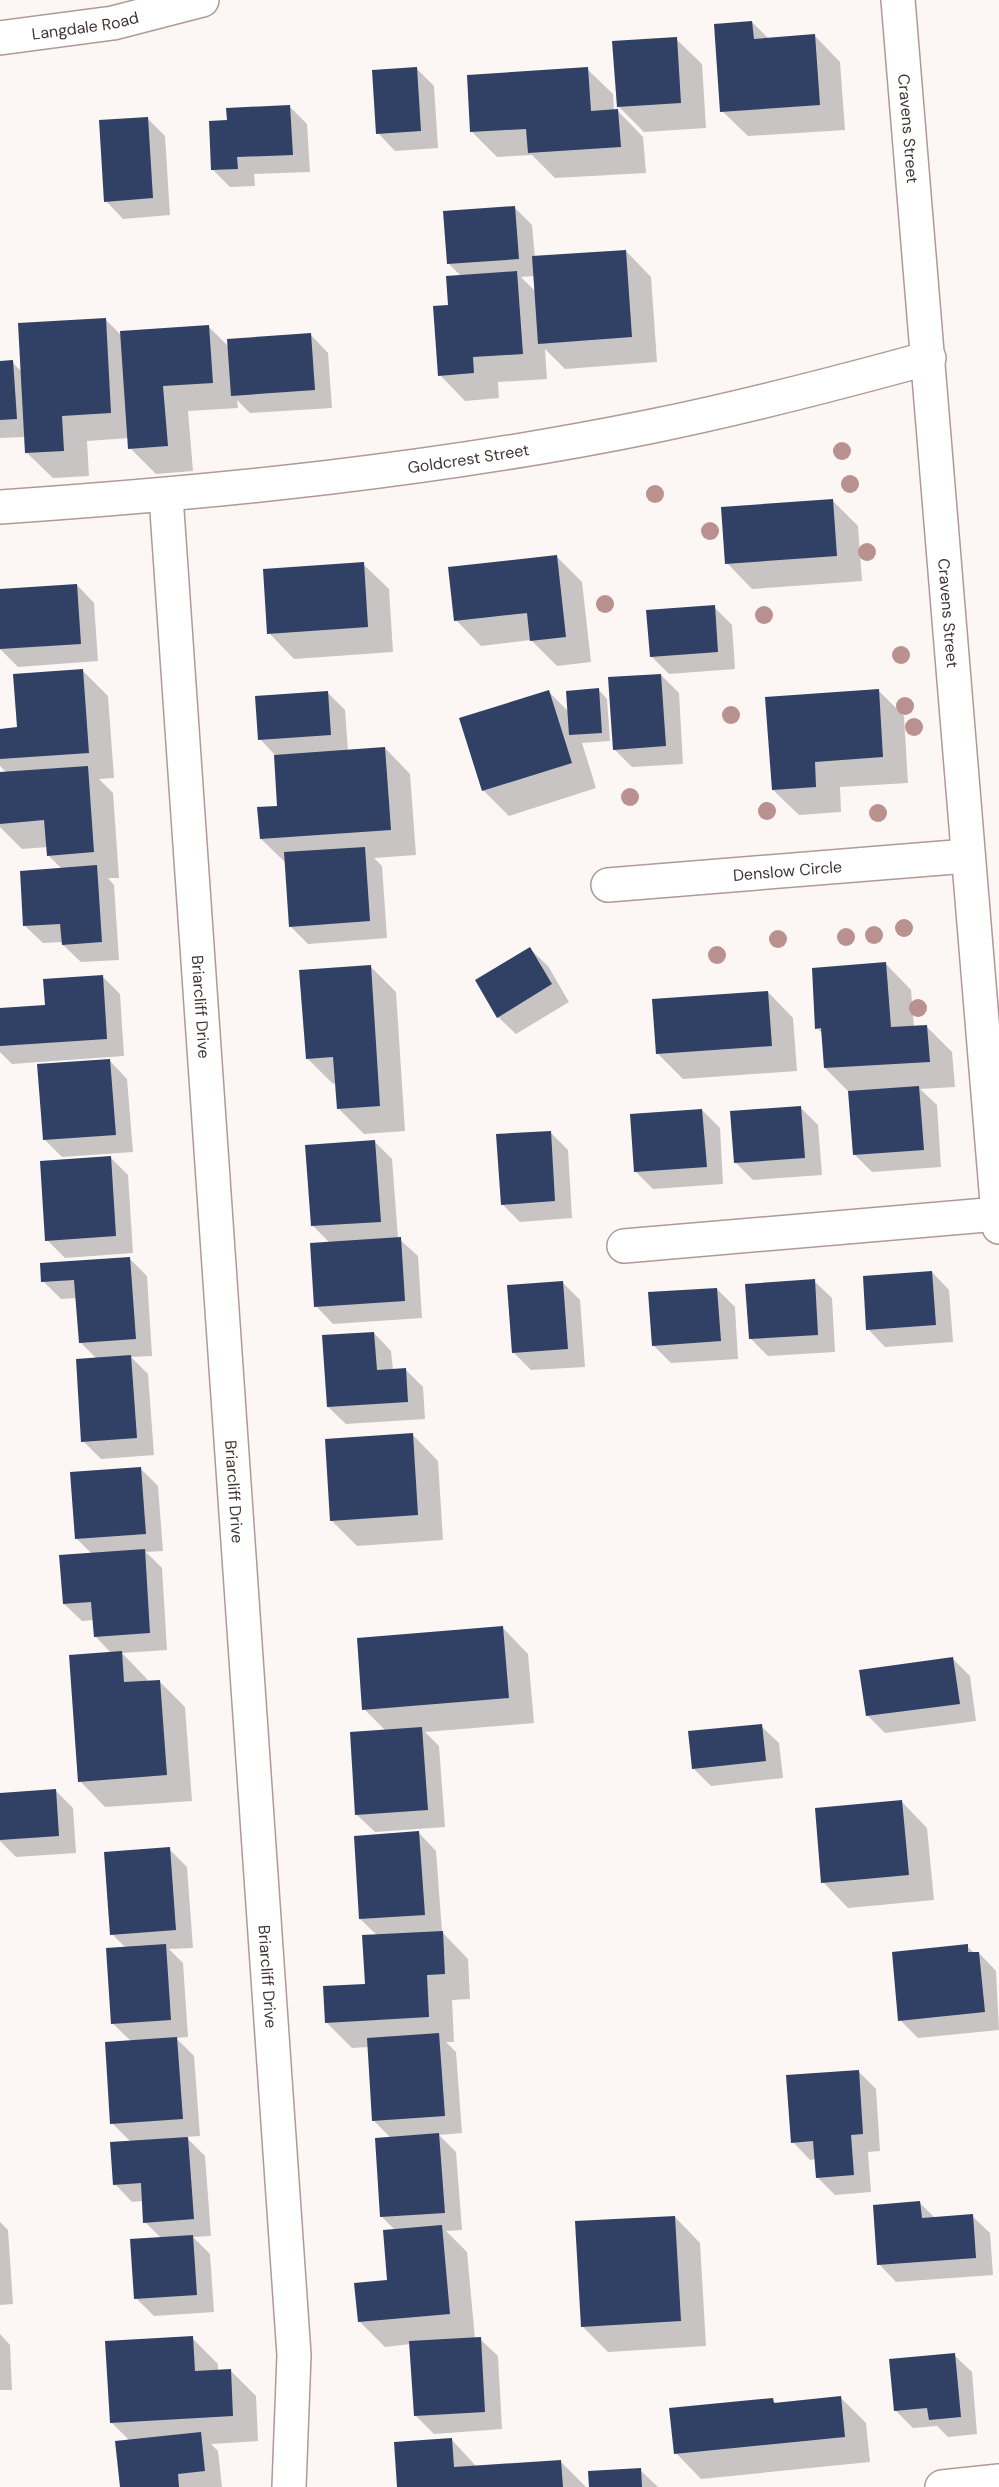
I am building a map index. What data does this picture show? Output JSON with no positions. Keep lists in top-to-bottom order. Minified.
{"streets":{"street":["Langdale Road","Cravens Street","Goldcrest Street","Denslow Circle","Briarcliff Drive"]},"crossings":[["Cravens Street","Goldcrest Street"],["Cravens Street","Denslow Circle"],["Goldcrest Street","Briarcliff Drive"]]}
